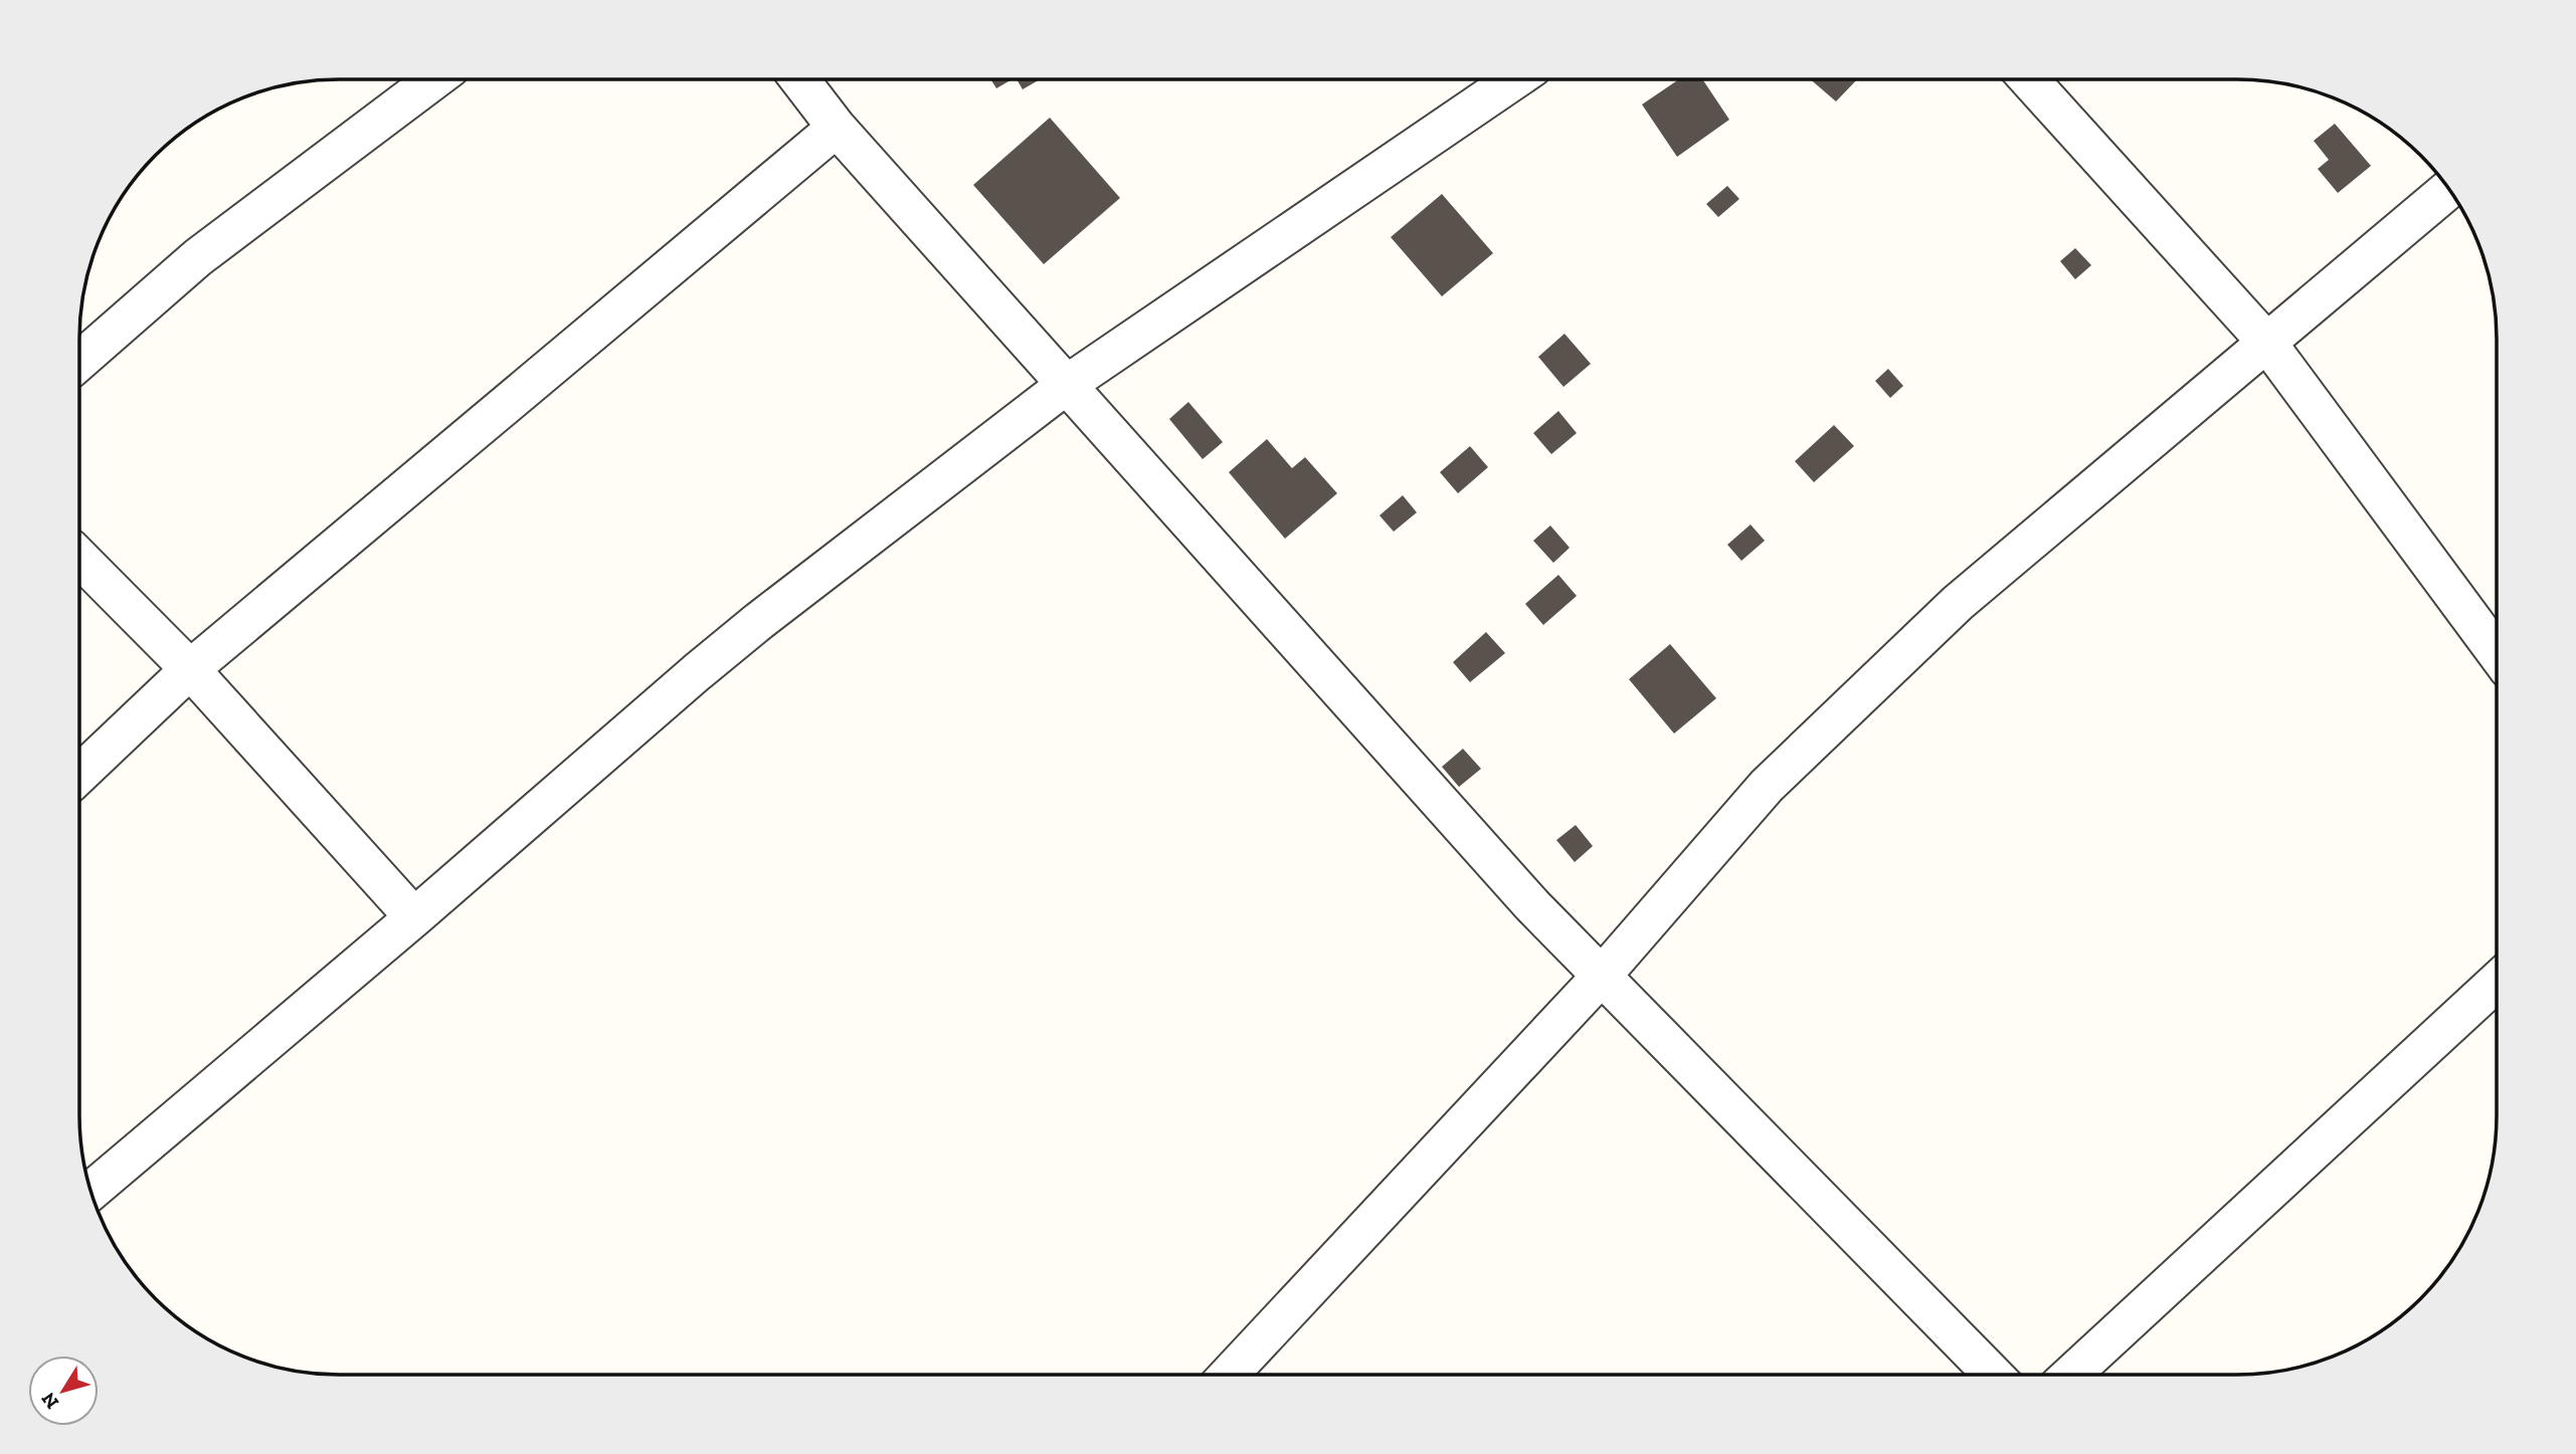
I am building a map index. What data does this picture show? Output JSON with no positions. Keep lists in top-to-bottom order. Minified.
{"north":"bottom left"}
